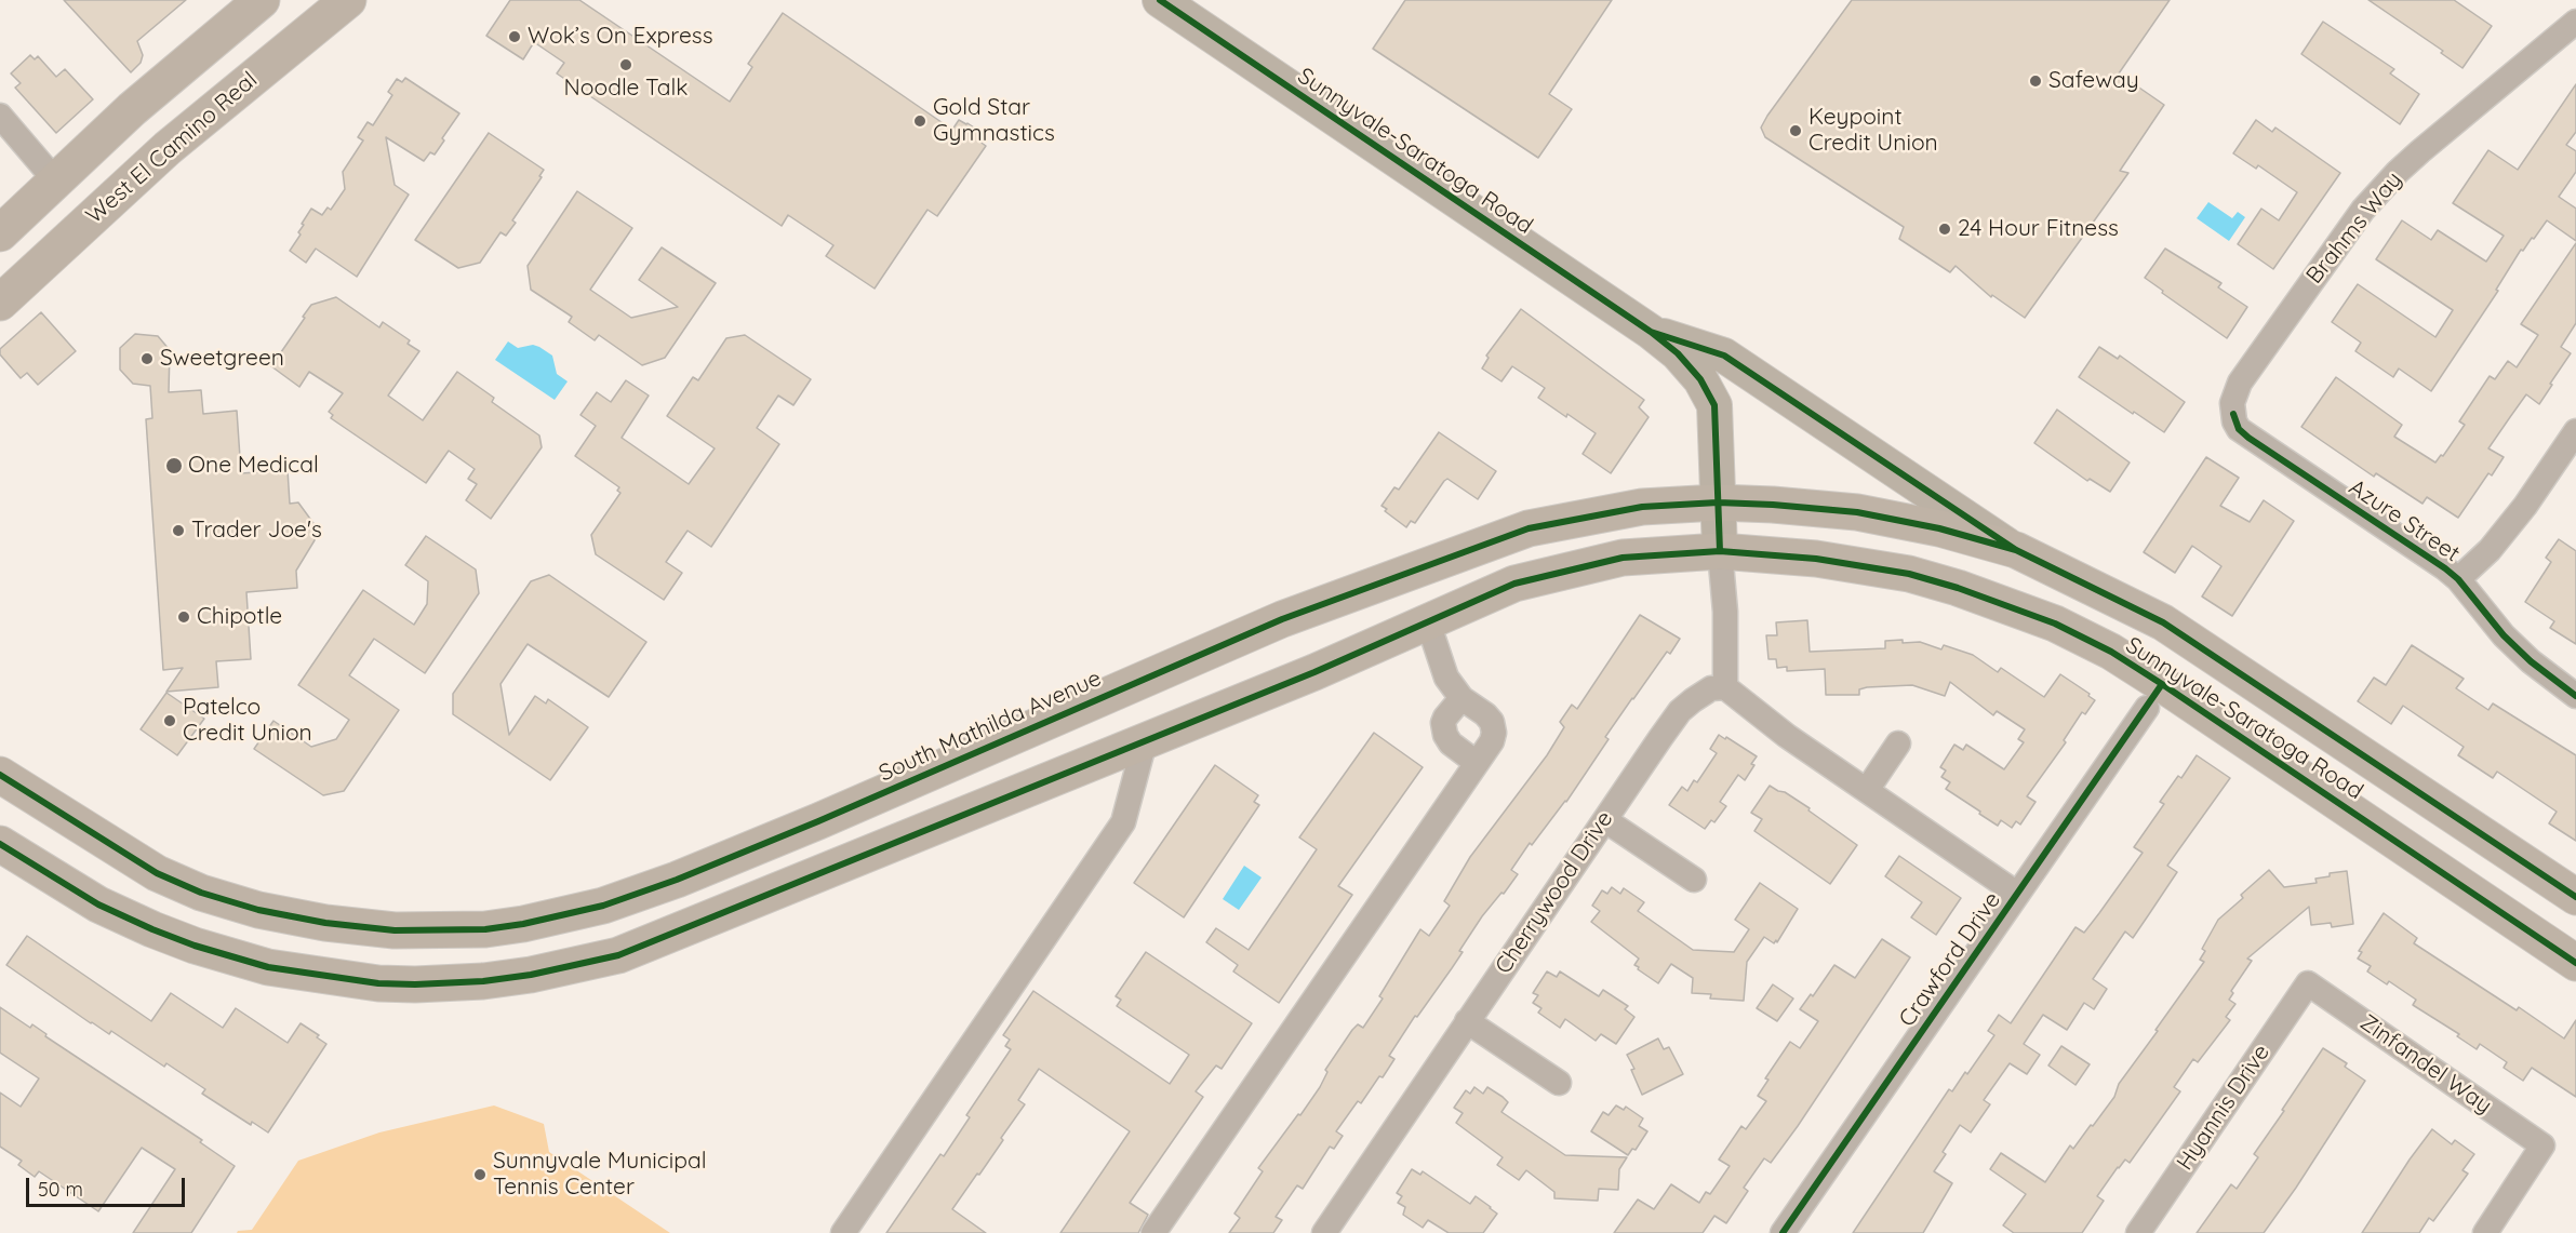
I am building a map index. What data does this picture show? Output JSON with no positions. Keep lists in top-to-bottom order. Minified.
{"streets":{"main road":["West El Camino Real","Sunnyvale-Saratoga Road","South Mathilda Avenue"],"street":["Brahms Way","Azure Street","Cherrywood Drive","Crawford Drive","Zinfandel Way","Hyannis Drive"]},"crossings":[["Sunnyvale-Saratoga Road","South Mathilda Avenue"],["Brahms Way","Azure Street"],["Zinfandel Way","Hyannis Drive"]],"places":["Wok’s On Express","Noodle Talk","Safeway","Gold Star Gymnastics","Keypoint Credit Union","24 Hour Fitness","Sweetgreen","One Medical","Trader Joe's","Chipotle","Patelco Credit Union","Sunnyvale Municipal Tennis Center"],"scale_bar":"50 m"}
